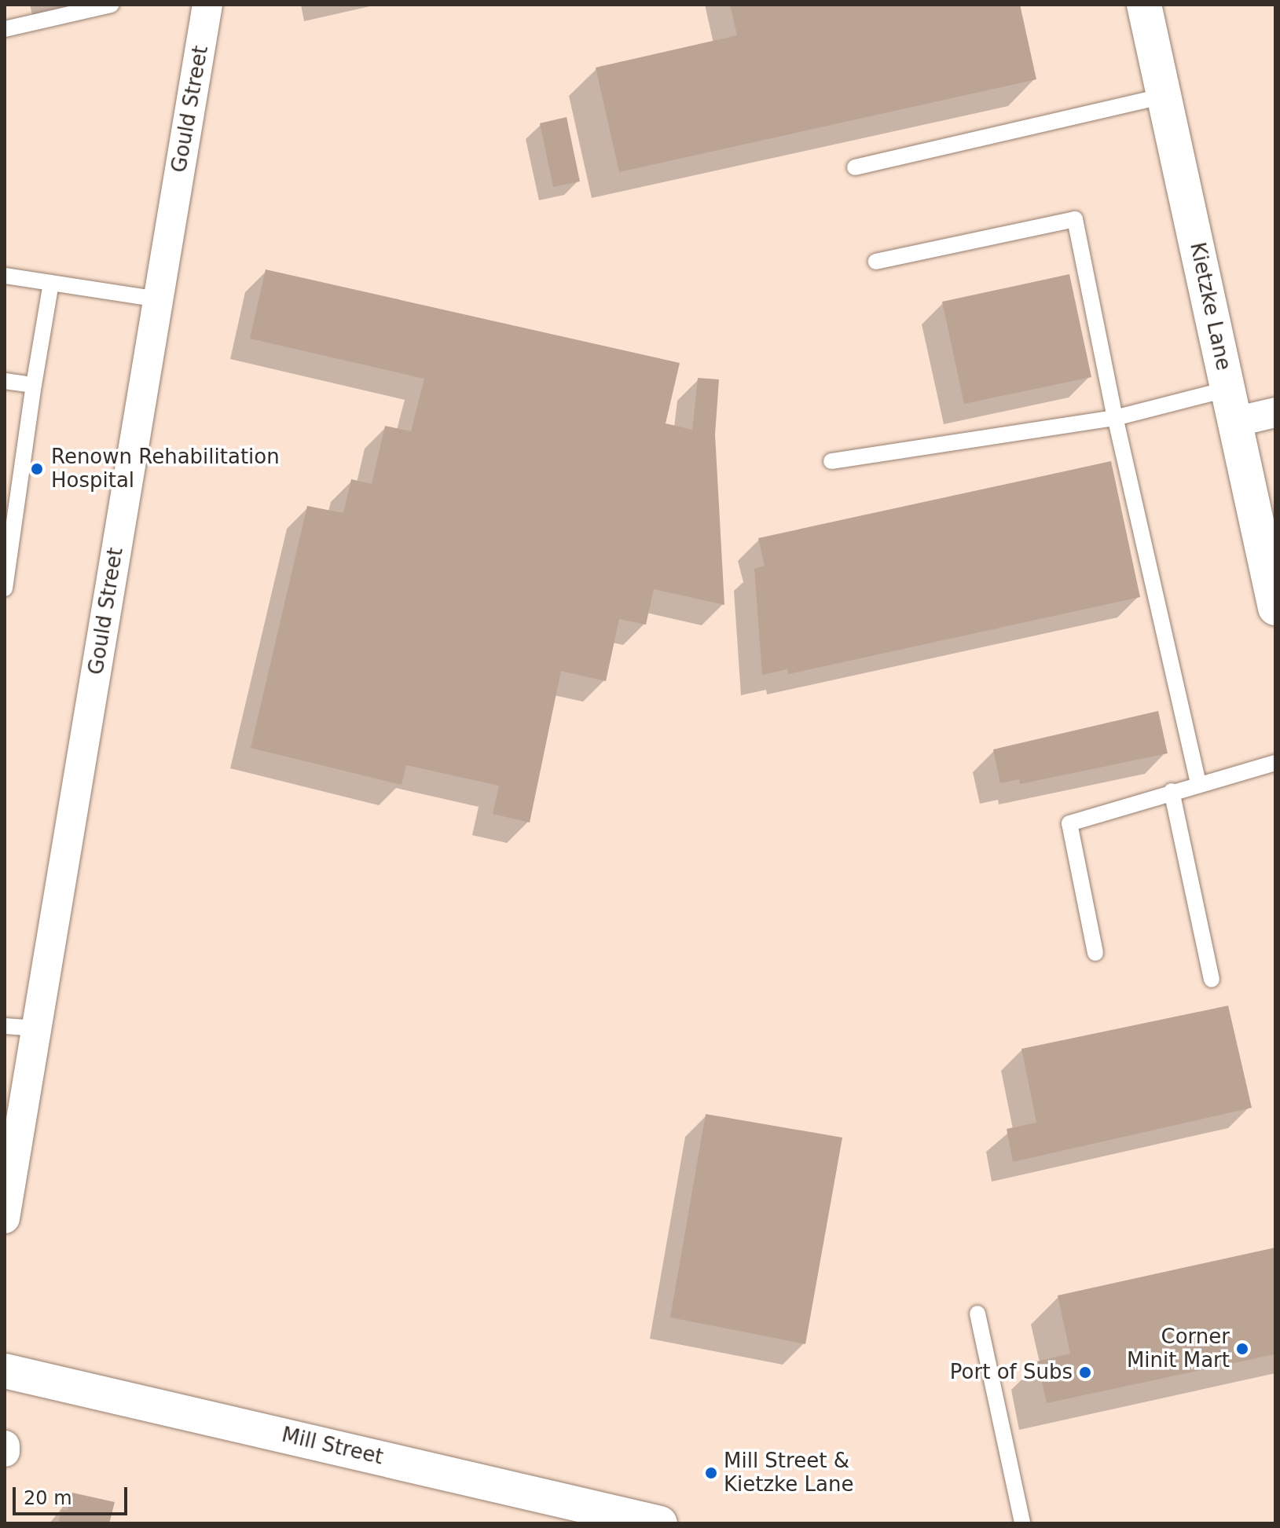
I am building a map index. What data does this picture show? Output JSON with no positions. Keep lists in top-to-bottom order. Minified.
{"streets":{"main road":["Kietzke Lane","Mill Street"],"street":["Gould Street"]},"places":["Renown Rehabilitation Hospital","Corner Minit Mart","Port of Subs","Mill Street & Kietzke Lane"],"scale_bar":"20 m"}
